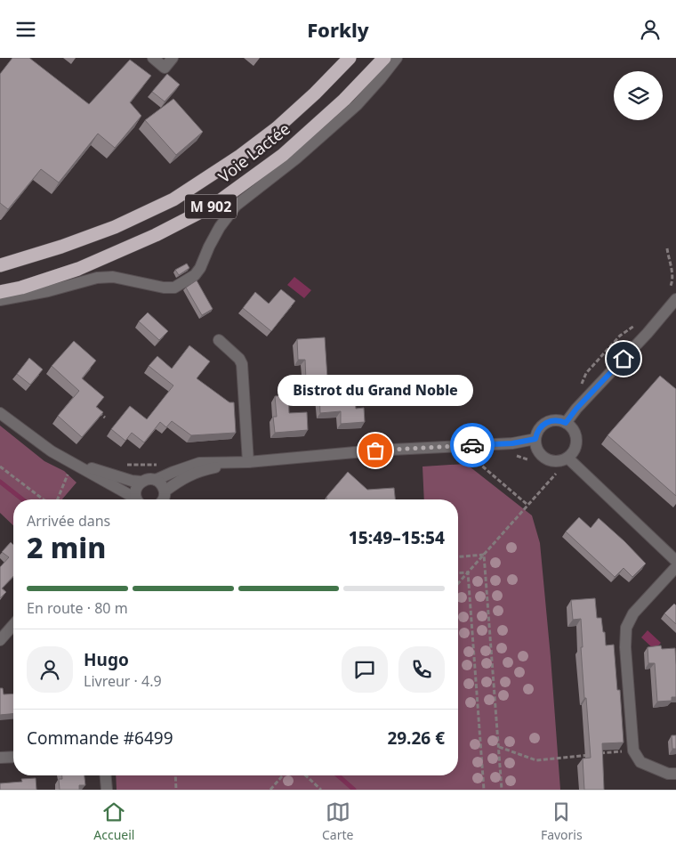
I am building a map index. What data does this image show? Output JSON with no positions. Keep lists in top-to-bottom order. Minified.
{"streets":{"highway":["Voie Lactée","M 902"]},"places":["Bistrot du Grand Noble"],"page":{"header":"Forkly","bubble":"Bistrot du Grand Noble","heading":["2 min","Arrivée dans","15:49–15:54"],"panel":["Hugo","Livreur · 4.9","Commande #6499","29.26 €"],"bar":"En route · 80 m","tabs":["Accueil","Carte","Favoris"]}}
